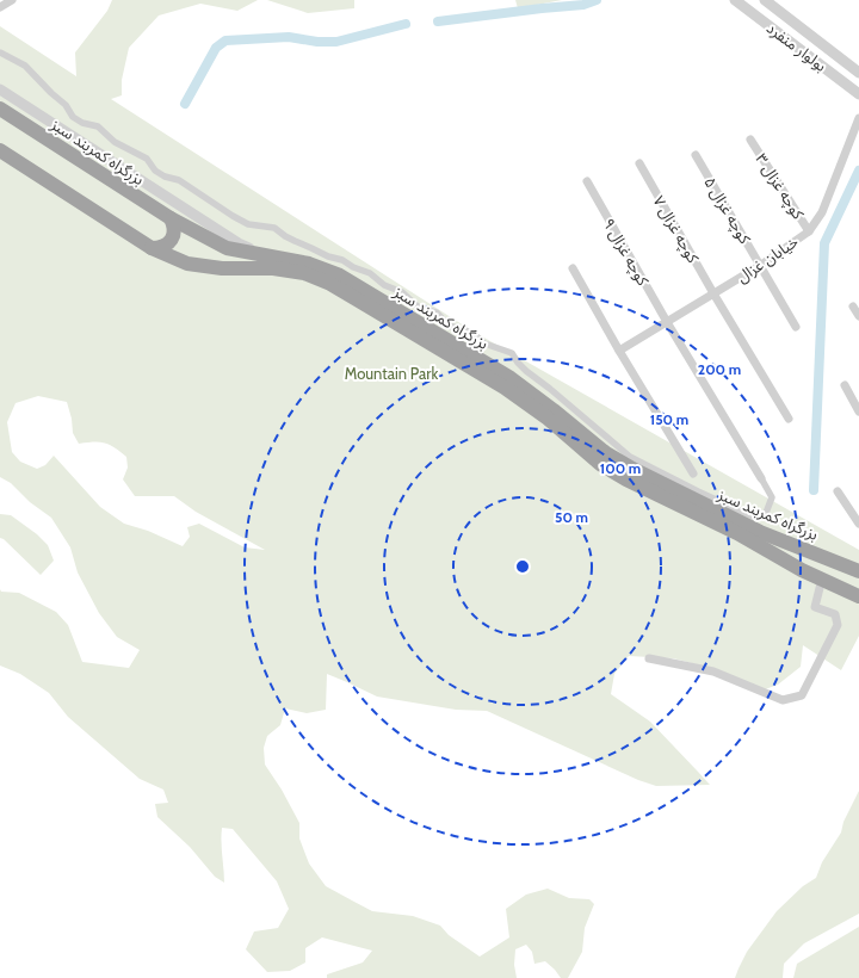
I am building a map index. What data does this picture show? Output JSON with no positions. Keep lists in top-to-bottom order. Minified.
{"streets":{"highway":["بزرگراه کمربند سبز"],"street":["بولوار منفرد","کوچه غزال ۳","کوچه غزال ۵","کوچه غزال ۷","کوچه غزال ۹","خیابان غزال"]},"crossings":[["کوچه غزال ۳","خیابان غزال"],["کوچه غزال ۵","خیابان غزال"],["کوچه غزال ۷","خیابان غزال"],["کوچه غزال ۹","خیابان غزال"]],"parks":["Mountain Park"],"rings":["200 m","150 m","100 m","50 m"]}
